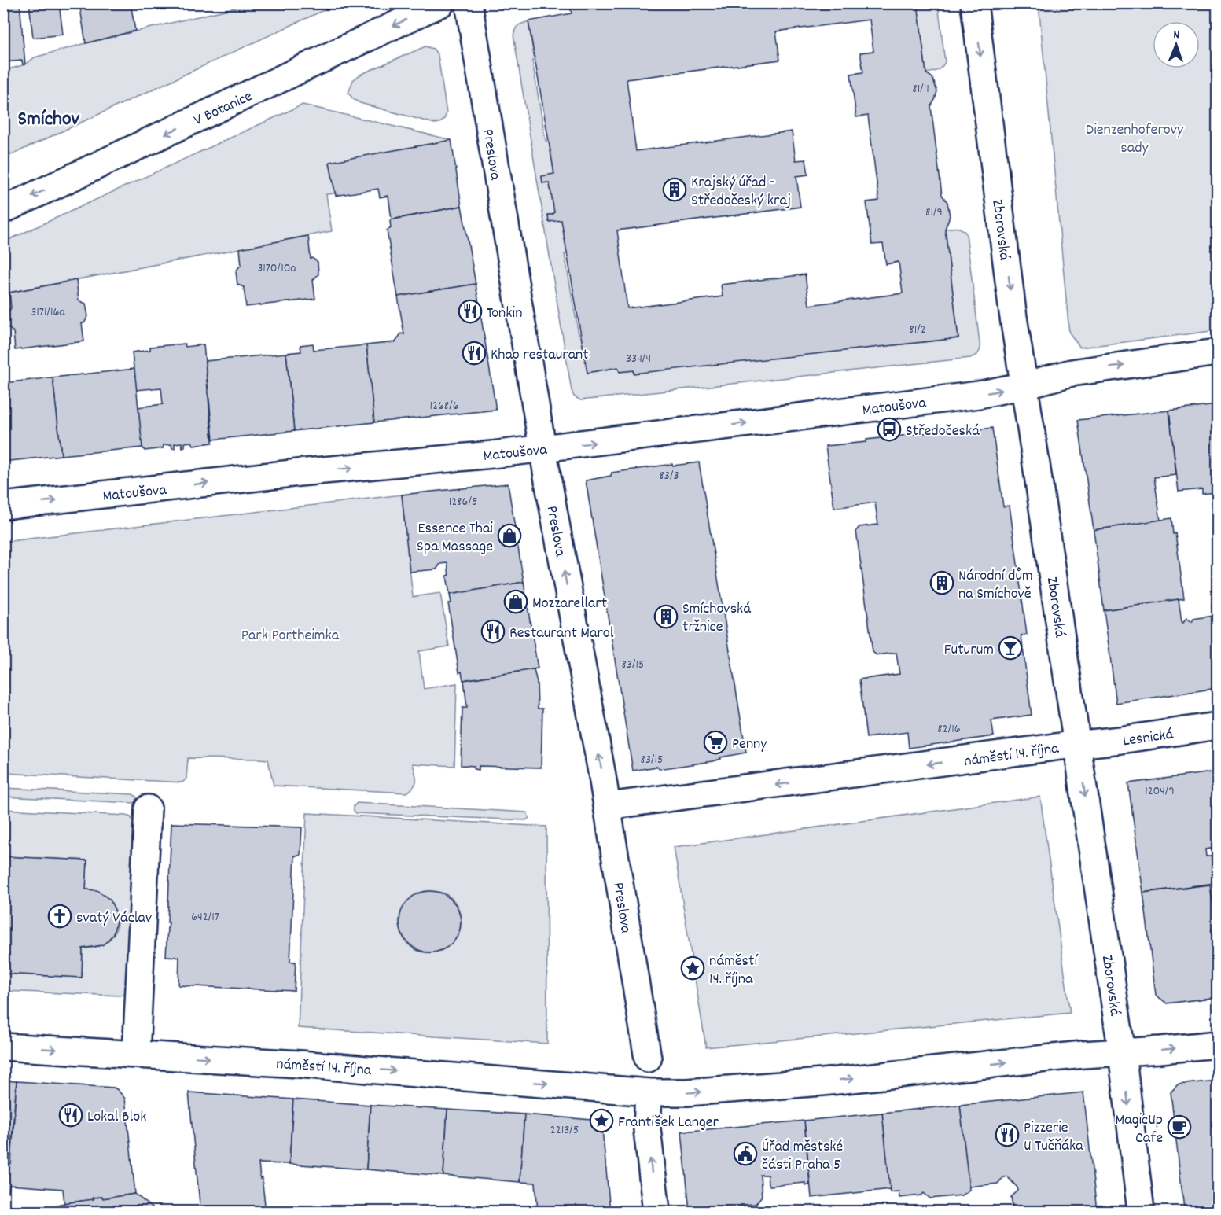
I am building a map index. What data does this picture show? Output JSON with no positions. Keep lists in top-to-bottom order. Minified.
{"streets":{"street":["V Botanice","Preslova","Zborovská","Matoušova","Lesnická","náměstí 14. října"]},"crossings":[["Preslova","Matoušova"],["Preslova","náměstí 14. října"],["Zborovská","Matoušova"],["Zborovská","Lesnická"],["Zborovská","náměstí 14. října"],["Lesnická","náměstí 14. října"]],"one_way":["V Botanice","Zborovská","Matoušova"],"districts":["Smíchov"],"parks":["Dienzenhoferovy sady","Park Portheimka"],"places":{"building":["Krajský úřad - Středočeský kraj","Národní dům na Smíchově","Smíchovská tržnice"],"restaurant":["Tonkin","Khao restaurant","Restaurant Marol","Lokal Blok","Pizzerie U Tučňáka"],"bus stop":["Středočeská"],"shop":["Essence Thai Spa Massage","Mozzarellart"],"bar":["Futurum"],"supermarket":["Penny"],"church":["svatý Václav"],"place":["náměstí 14. října","František Langer"],"cafe":["MagicUp Cafe"],"public building":["Úřad městské části Praha 5"]},"house_numbers":["81/11","81/9","3170/10a","3171/16a","81/2","334/4","1268/6","83/3","1286/5","83/15","82/16","83/15","1204/9","642/17","2213/5"],"north":"top"}
